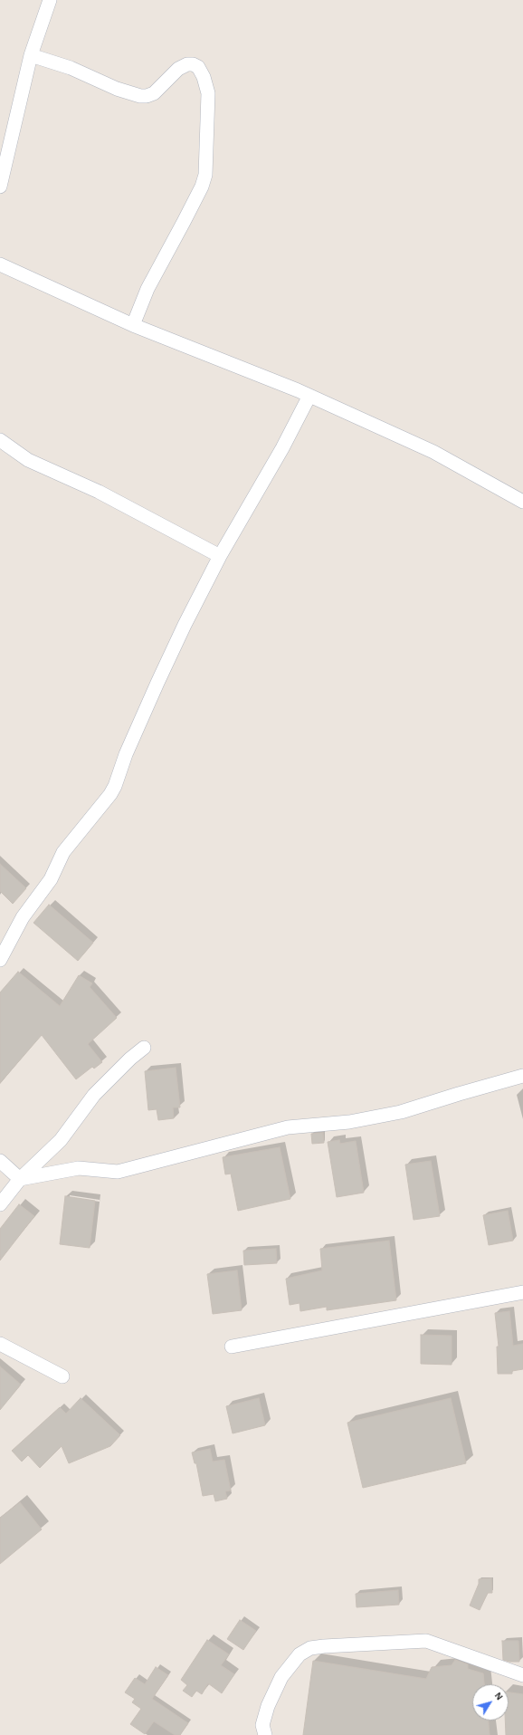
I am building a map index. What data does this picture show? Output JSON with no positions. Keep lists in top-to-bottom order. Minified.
{"north":"top right"}
